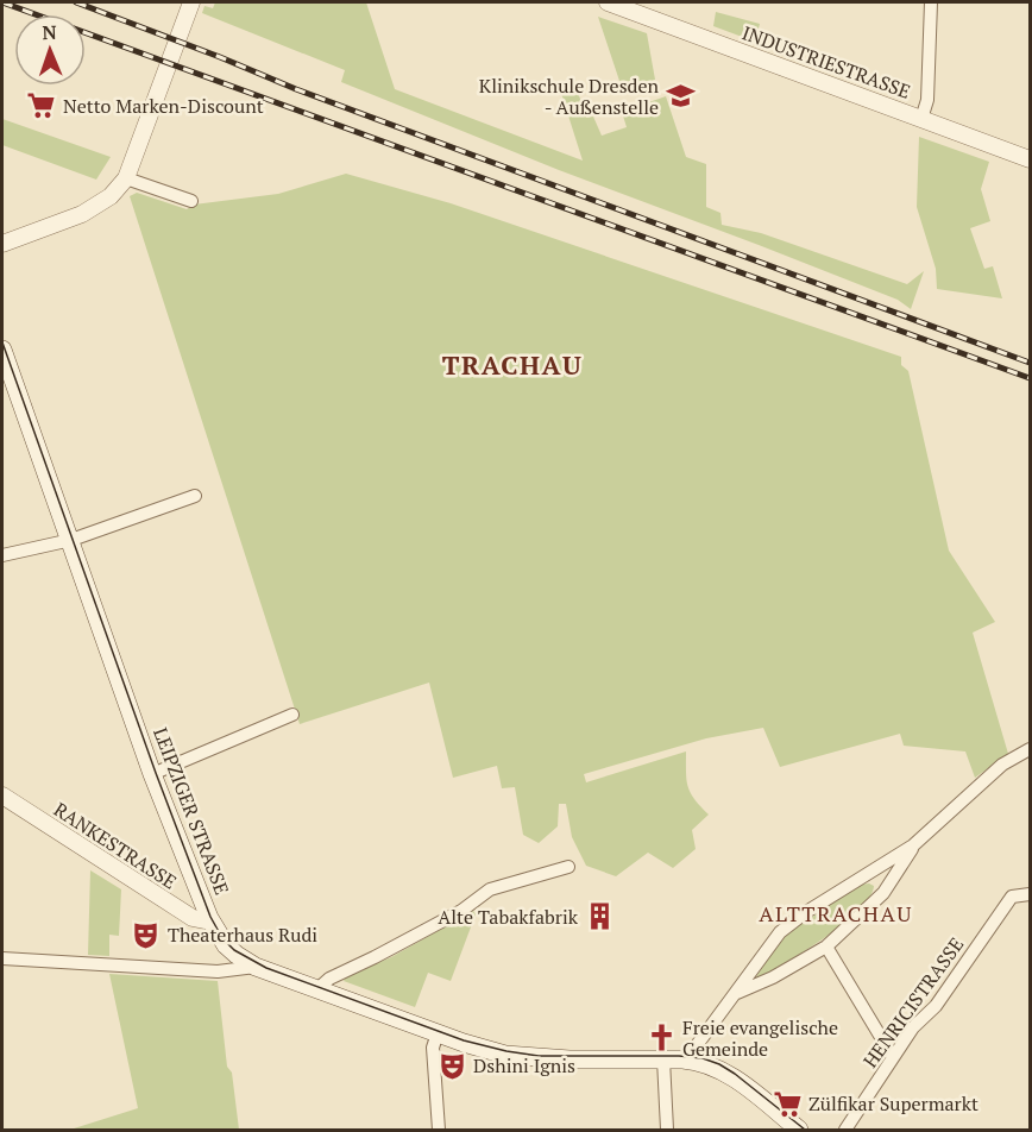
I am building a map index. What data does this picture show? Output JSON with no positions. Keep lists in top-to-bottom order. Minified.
{"streets":{"main road":["LEIPZIGER STRASSE"],"street":["INDUSTRIESTRASSE","RANKESTRASSE","HENRICISTRASSE"]},"crossings":[["LEIPZIGER STRASSE","RANKESTRASSE"]],"districts":["TRACHAU","ALTTRACHAU"],"places":{"school or university":["Klinikschule Dresden - Außenstelle"],"supermarket":["Netto Marken-Discount","Zülfikar Supermarkt"],"building":["Alte Tabakfabrik"],"theatre":["Theaterhaus Rudi","Dshini Ignis"],"church":["Freie evangelische Gemeinde"]},"north":"top"}
